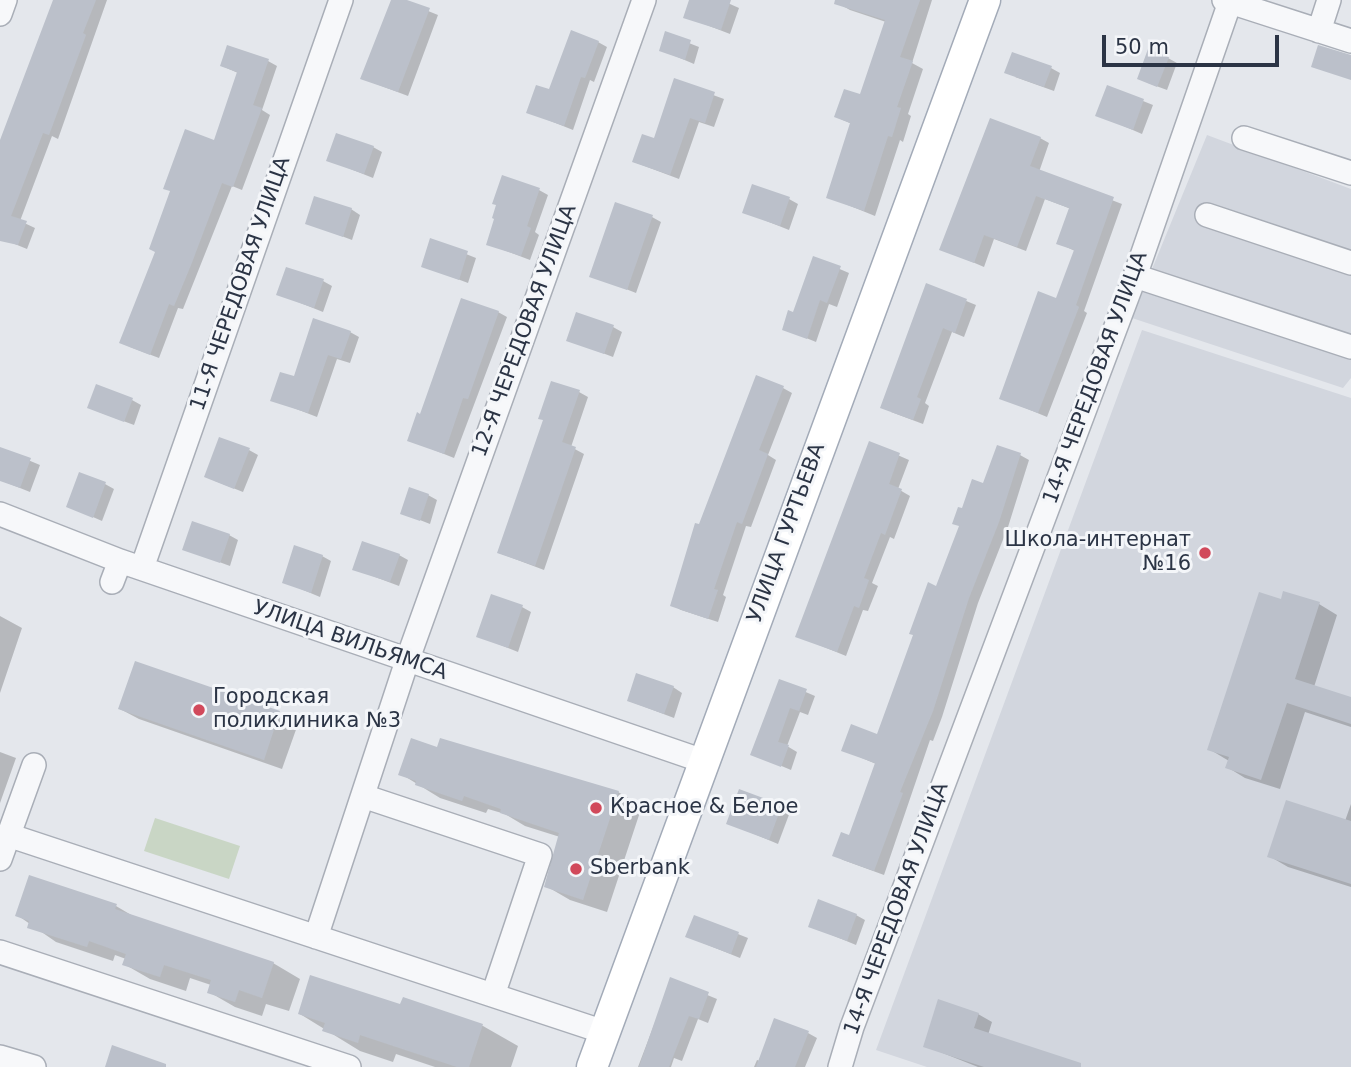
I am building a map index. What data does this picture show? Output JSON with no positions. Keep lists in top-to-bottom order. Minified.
{"streets":{"main road":["УЛИЦА ГУРТЬЕВА"],"street":["11-Я ЧЕРЕДОВАЯ УЛИЦА","12-Я ЧЕРЕДОВАЯ УЛИЦА","14-Я ЧЕРЕДОВАЯ УЛИЦА","УЛИЦА ВИЛЬЯМСА"]},"crossings":[["11-Я ЧЕРЕДОВАЯ УЛИЦА","УЛИЦА ВИЛЬЯМСА"],["12-Я ЧЕРЕДОВАЯ УЛИЦА","УЛИЦА ВИЛЬЯМСА"],["УЛИЦА ГУРТЬЕВА","УЛИЦА ВИЛЬЯМСА"]],"places":["Школа-интернат №16","Городская поликлиника №3","Красное & Белое","Sberbank"],"scale_bar":"50 m"}
